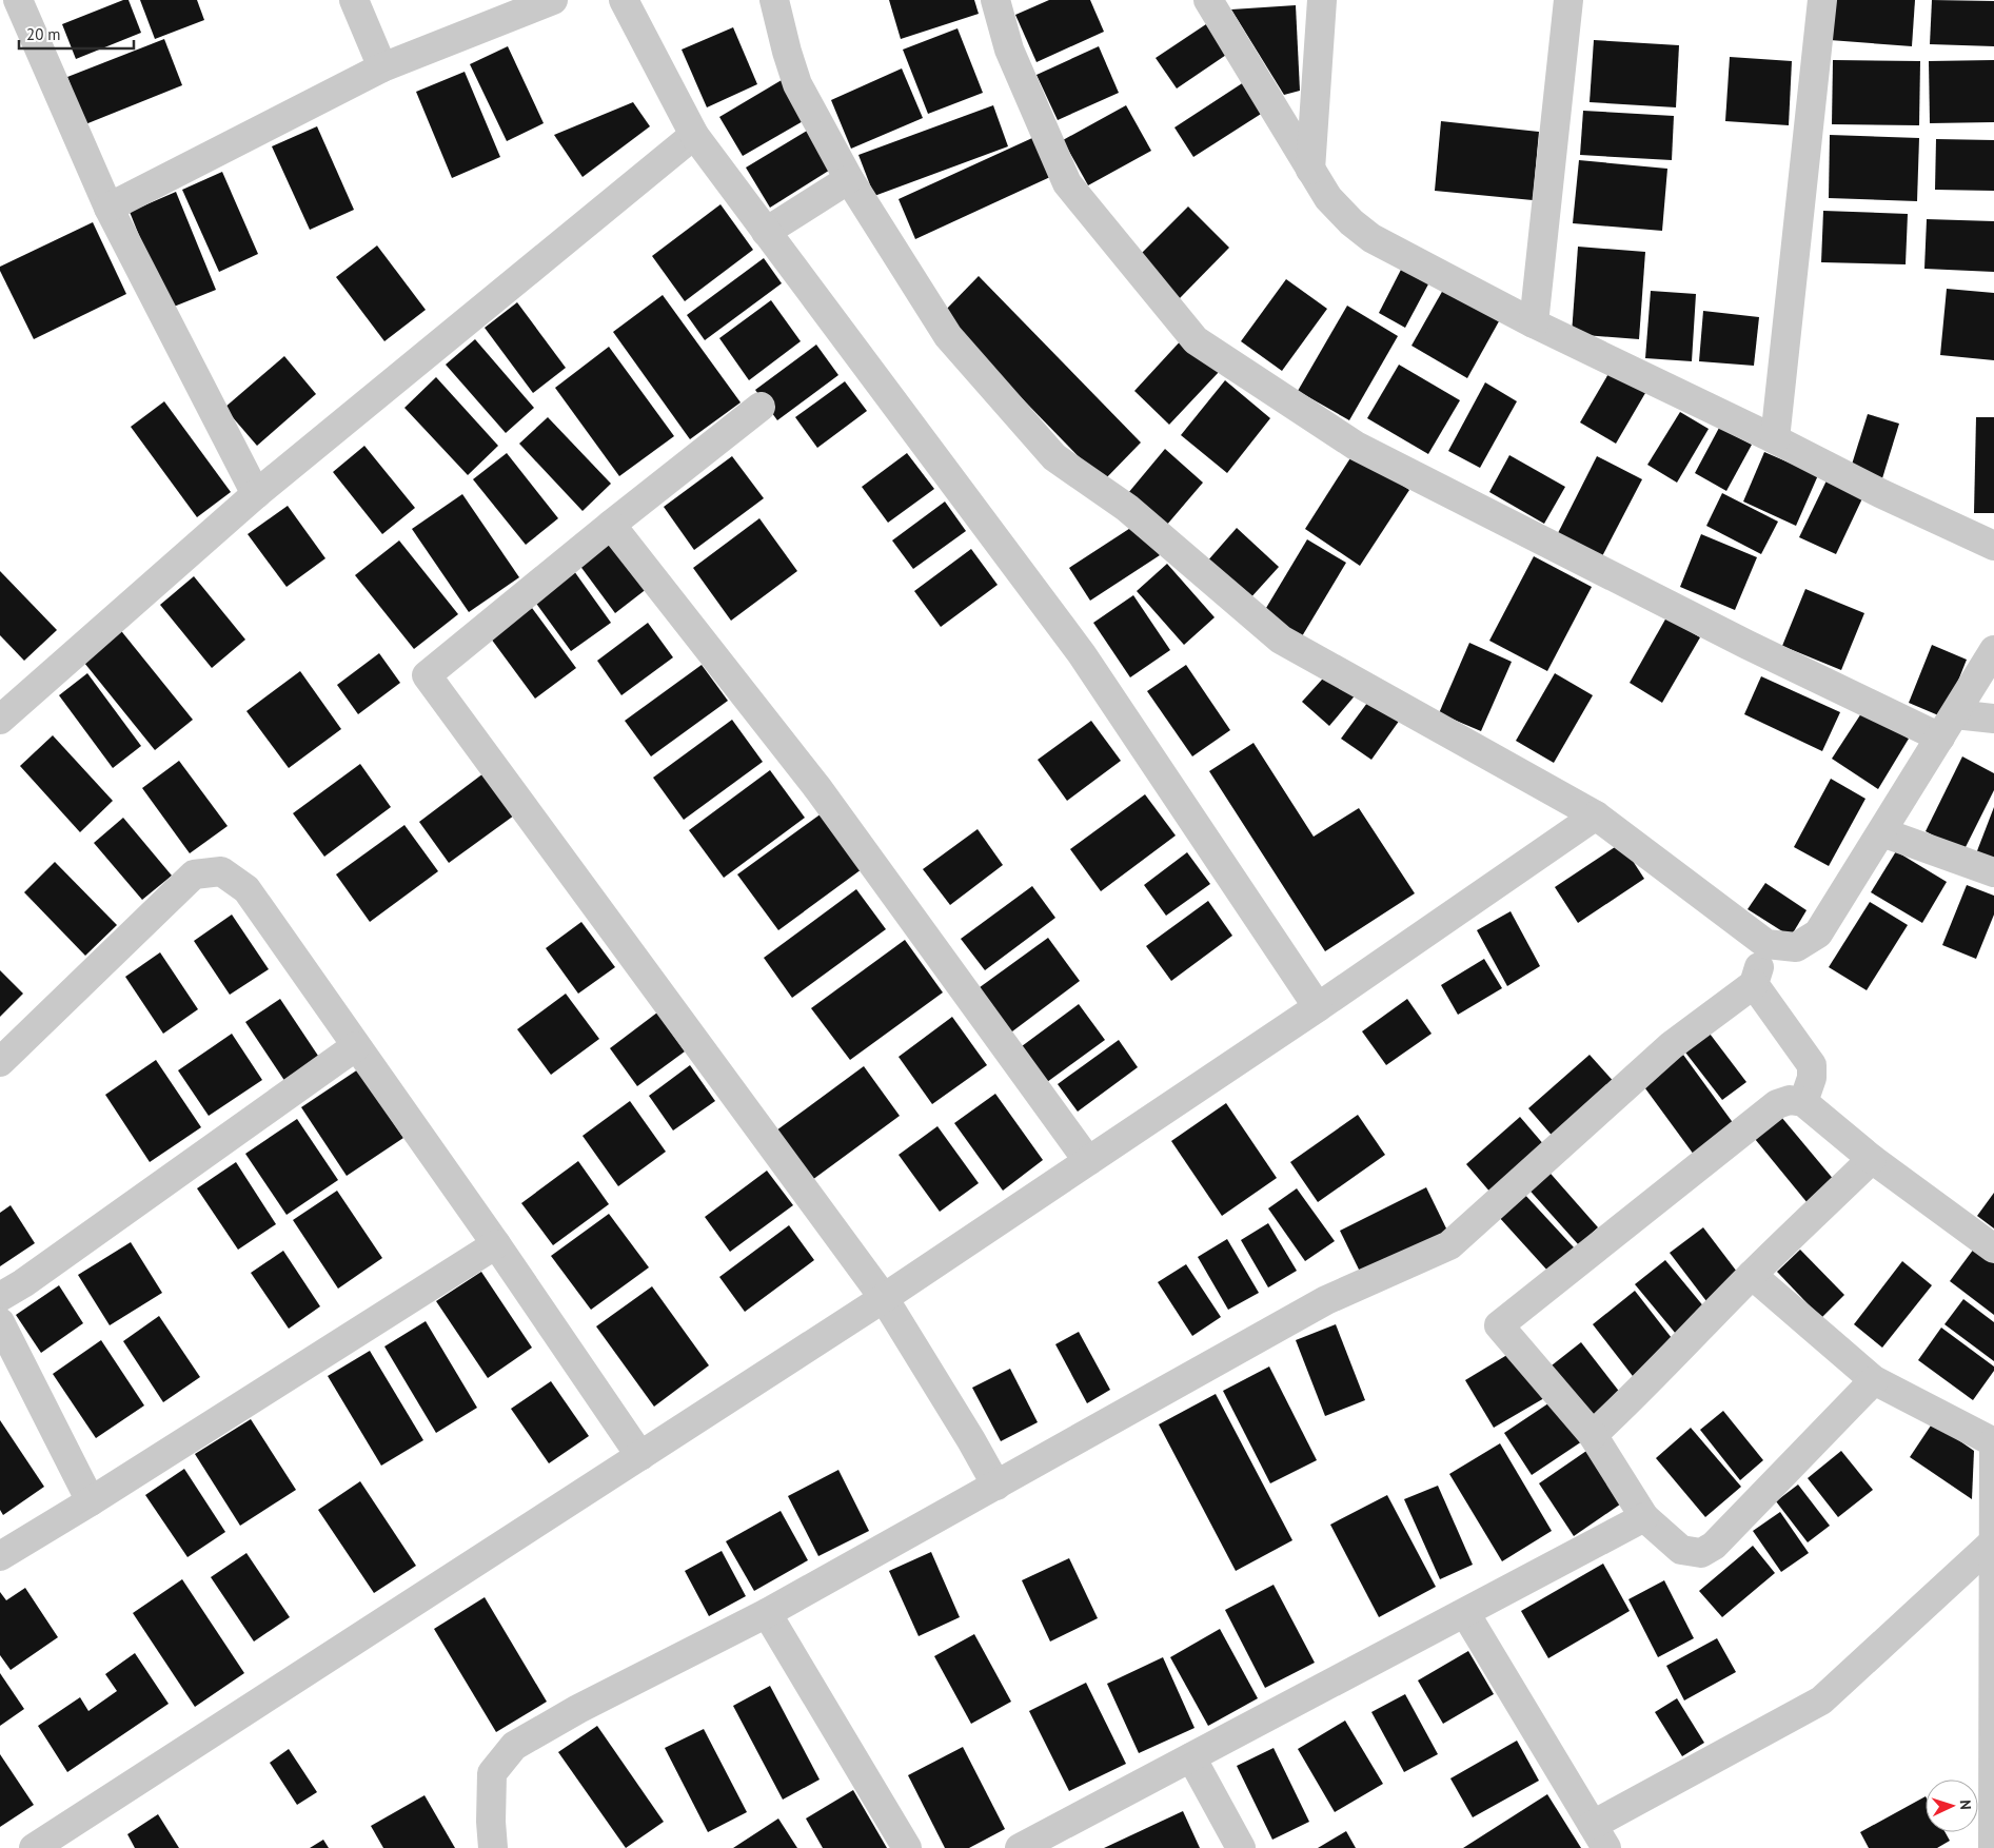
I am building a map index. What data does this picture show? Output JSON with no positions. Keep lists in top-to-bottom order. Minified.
{"scale_bar":"20 m","north":"right"}
